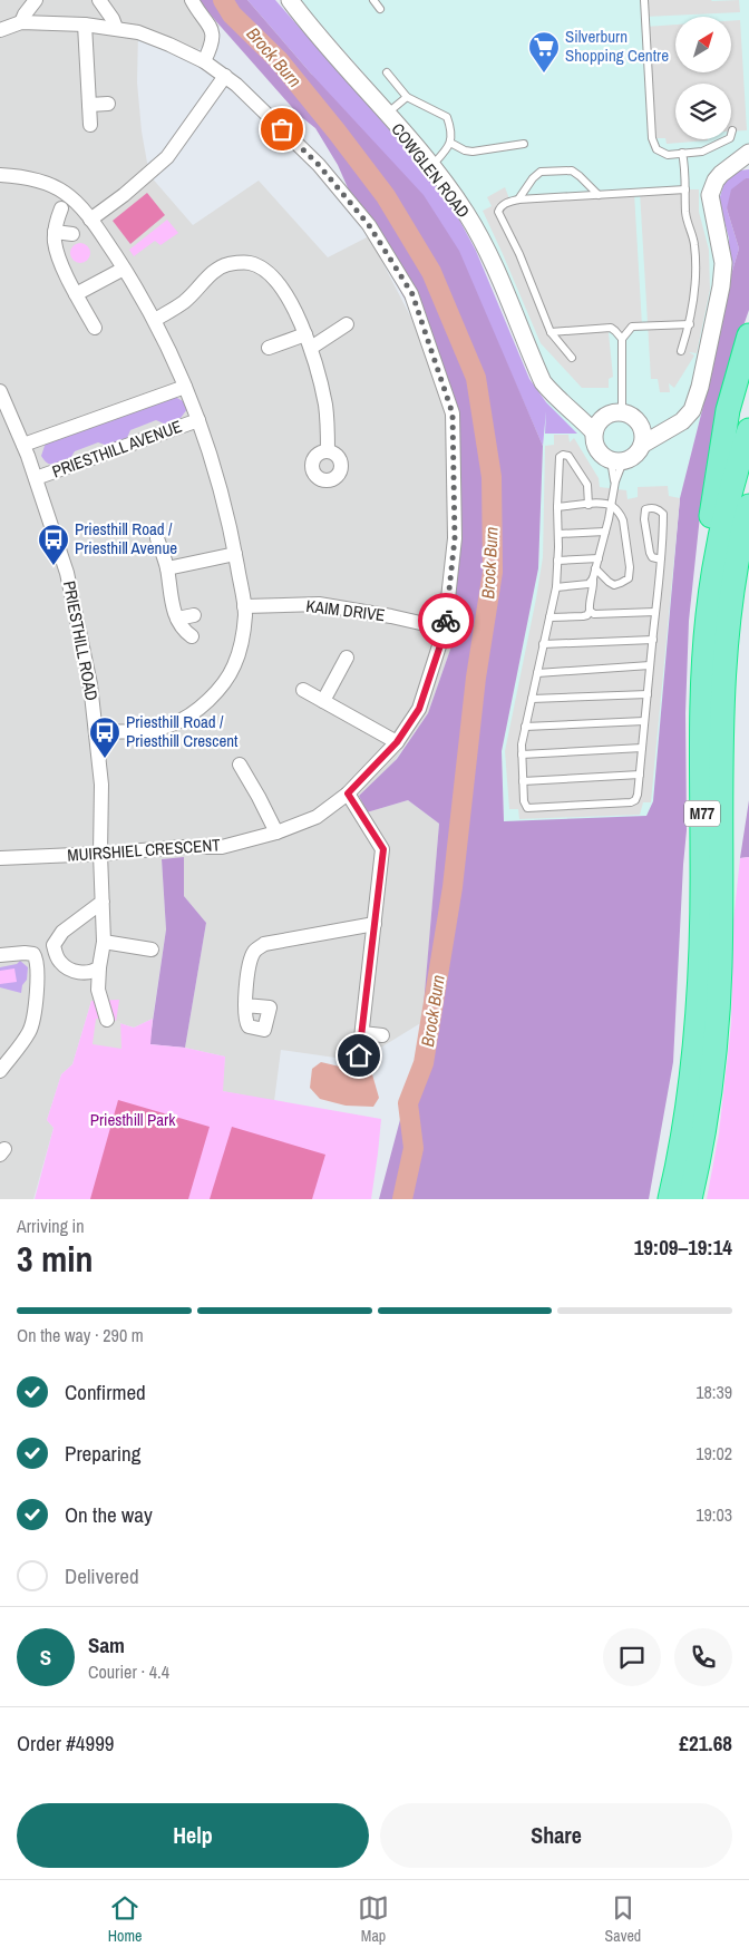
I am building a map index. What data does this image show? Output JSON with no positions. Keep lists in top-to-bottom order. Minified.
{"streets":{"highway":["M77"],"street":["COWGLEN ROAD","PRIESTHILL AVENUE","KAIM DRIVE","PRIESTHILL ROAD","MUIRSHIEL CRESCENT"]},"crossings":[["PRIESTHILL AVENUE","PRIESTHILL ROAD"],["KAIM DRIVE","MUIRSHIEL CRESCENT"],["PRIESTHILL ROAD","MUIRSHIEL CRESCENT"]],"water":["Brock Burn"],"parks":["Priesthill Park"],"places":{"supermarket":["Silverburn Shopping Centre"],"bus stop":["Priesthill Road / Priesthill Avenue","Priesthill Road / Priesthill Crescent"]},"north":"top right","page":{"heading":["3 min","Arriving in","19:09–19:14"],"panel":["Sam","Courier · 4.4","Order #4999","£21.68"],"bar":"On the way · 290 m","list":[["Confirmed","18:39"],["Preparing","19:02"],["On the way","19:03"],"Delivered"],"round":"S","buttons":["Help","Share"],"tabs":["Home","Map","Saved"]}}
